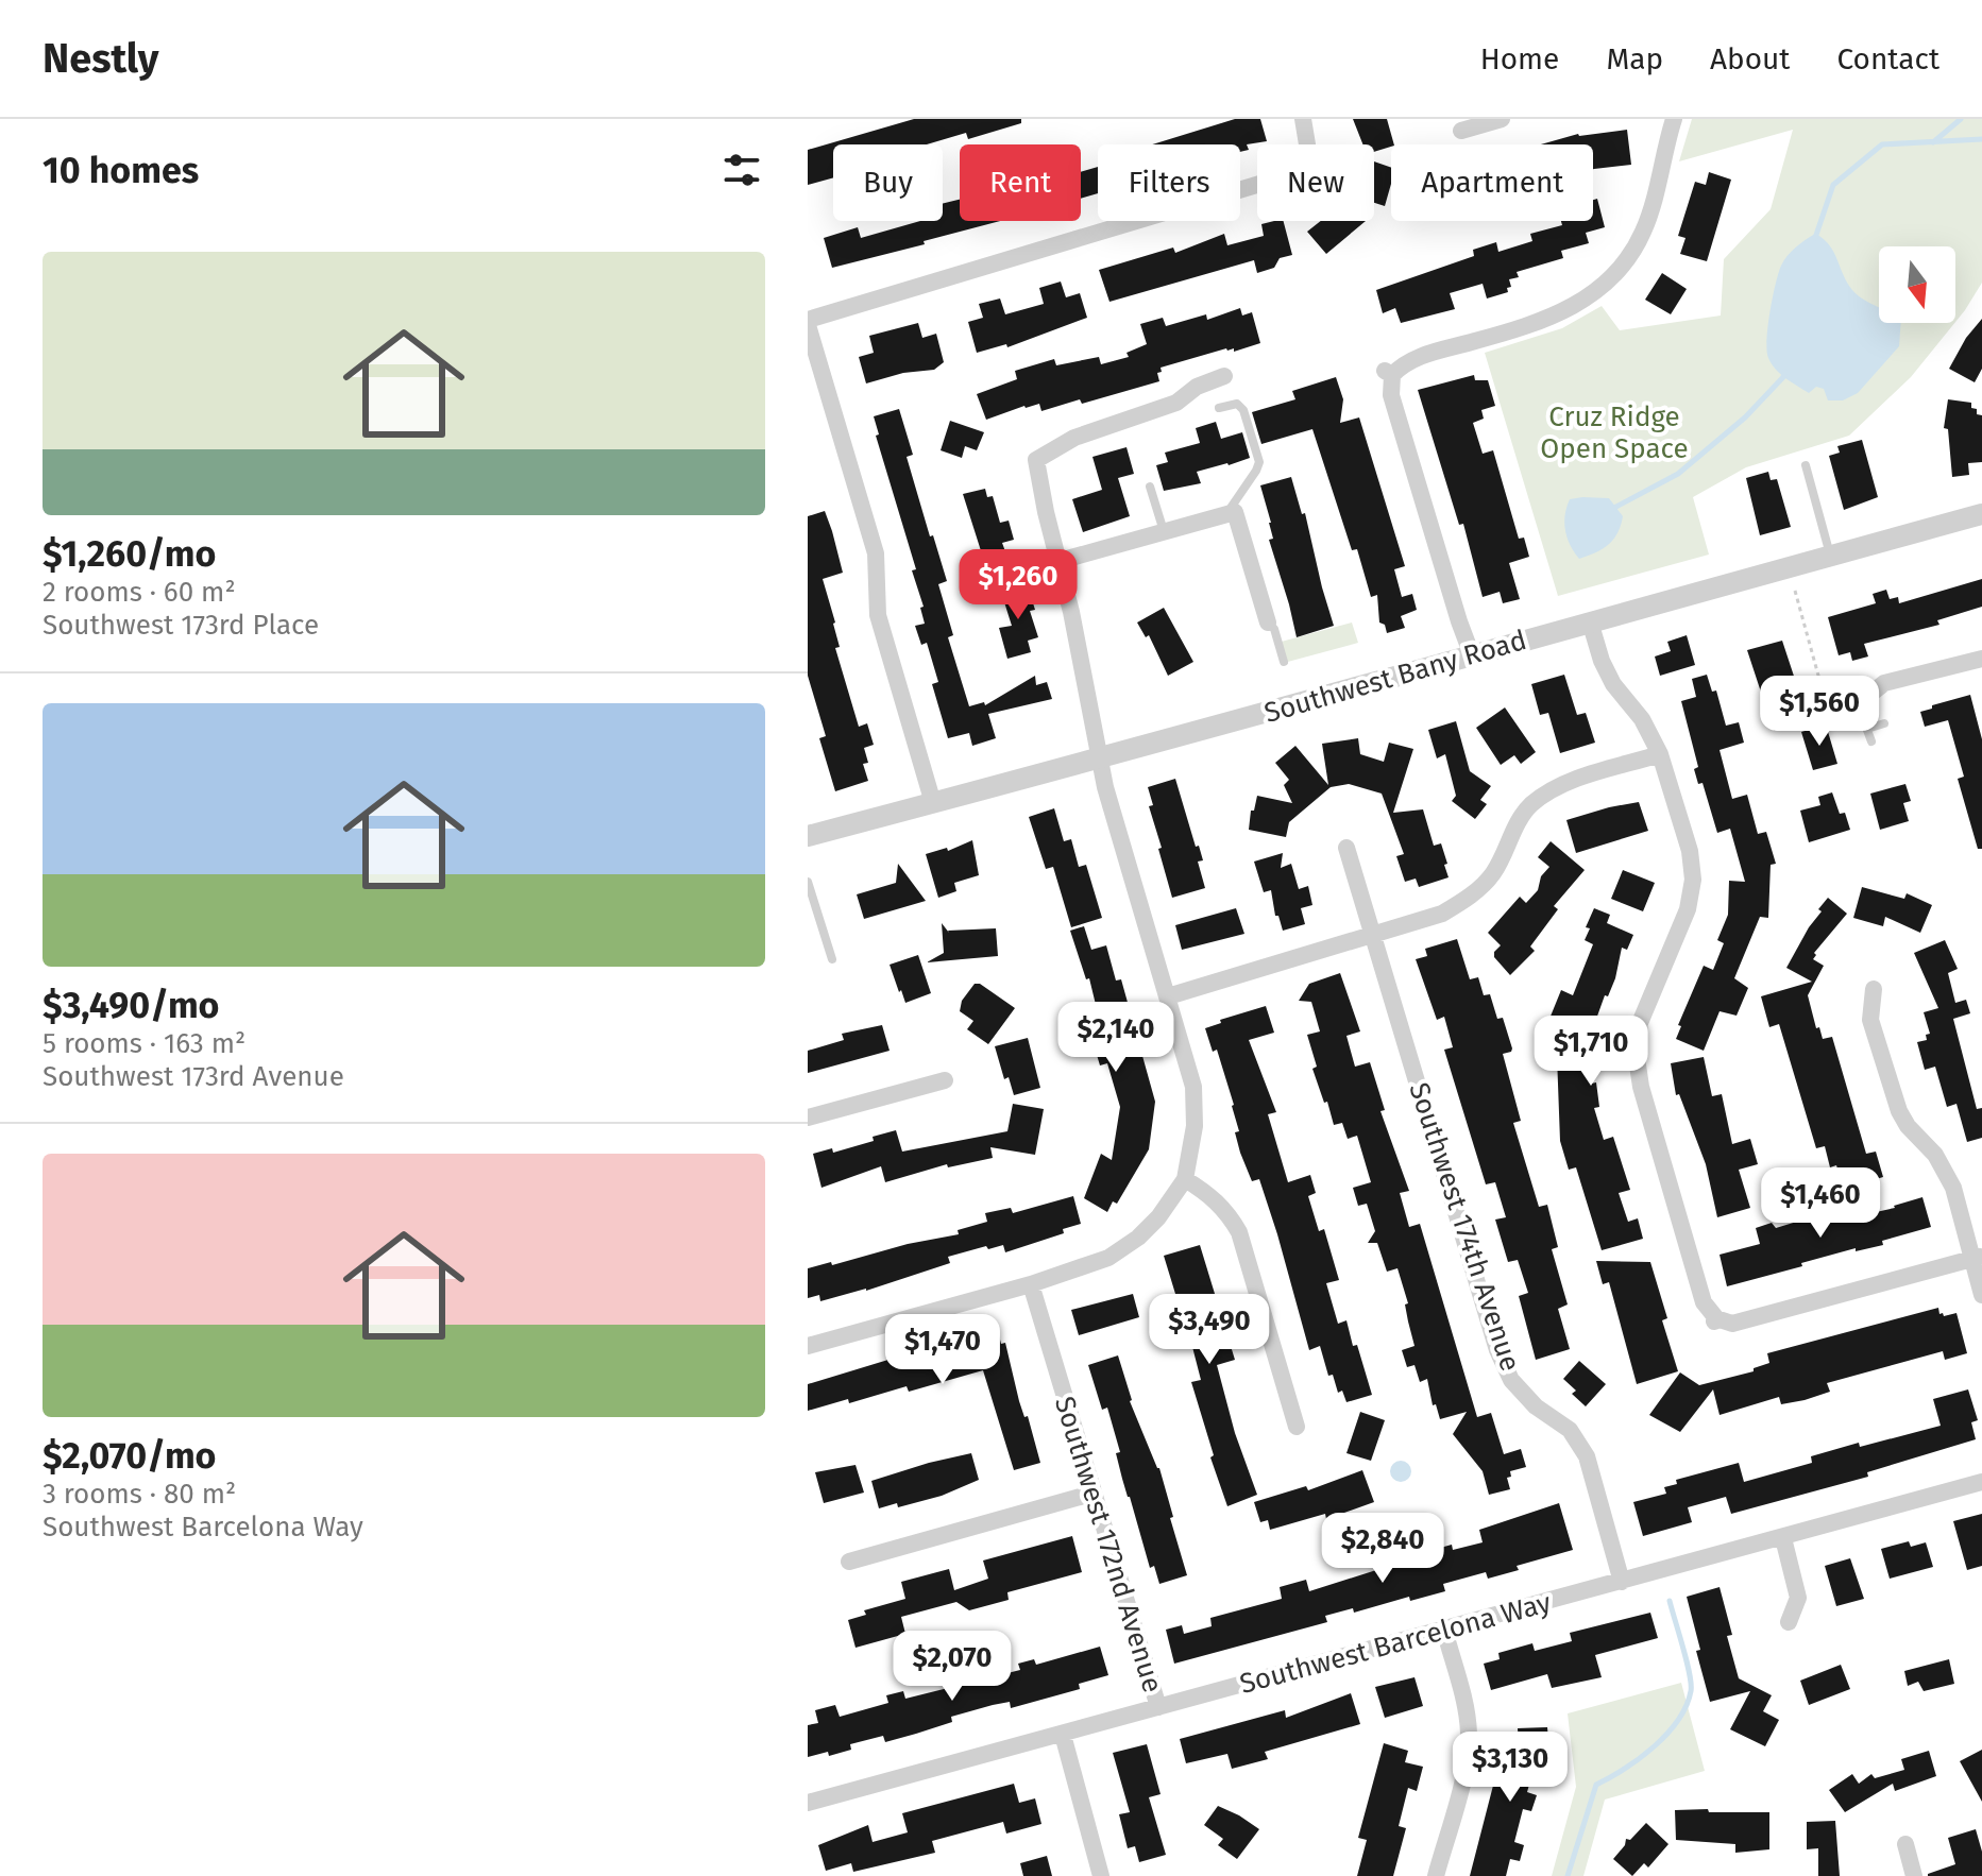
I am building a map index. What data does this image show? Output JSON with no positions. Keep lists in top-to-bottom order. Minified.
{"streets":{"street":["Southwest Bany Road","Southwest 174th Avenue","Southwest 172nd Avenue","Southwest Barcelona Way"]},"crossings":[["Southwest 174th Avenue","Southwest Barcelona Way"],["Southwest 172nd Avenue","Southwest Barcelona Way"]],"parks":["Cruz Ridge Open Space"],"north":"bottom","page":{"header":"Nestly","nav":["Home","Map","About","Contact"],"heading":"10 homes","chip":["Buy","Rent","Filters","New","Apartment"],"list":[{"name":"$1,260/mo","note":"2 rooms · 60 m² · Southwest 173rd Place"},{"name":"$3,490/mo","note":"5 rooms · 163 m² · Southwest 173rd Avenue"},{"name":"$2,070/mo","note":"3 rooms · 80 m² · Southwest Barcelona Way"}],"price":["$1,260","$1,560","$2,140","$1,710","$1,460","$3,490","$1,470","$2,840","$2,070","$3,130"]}}
